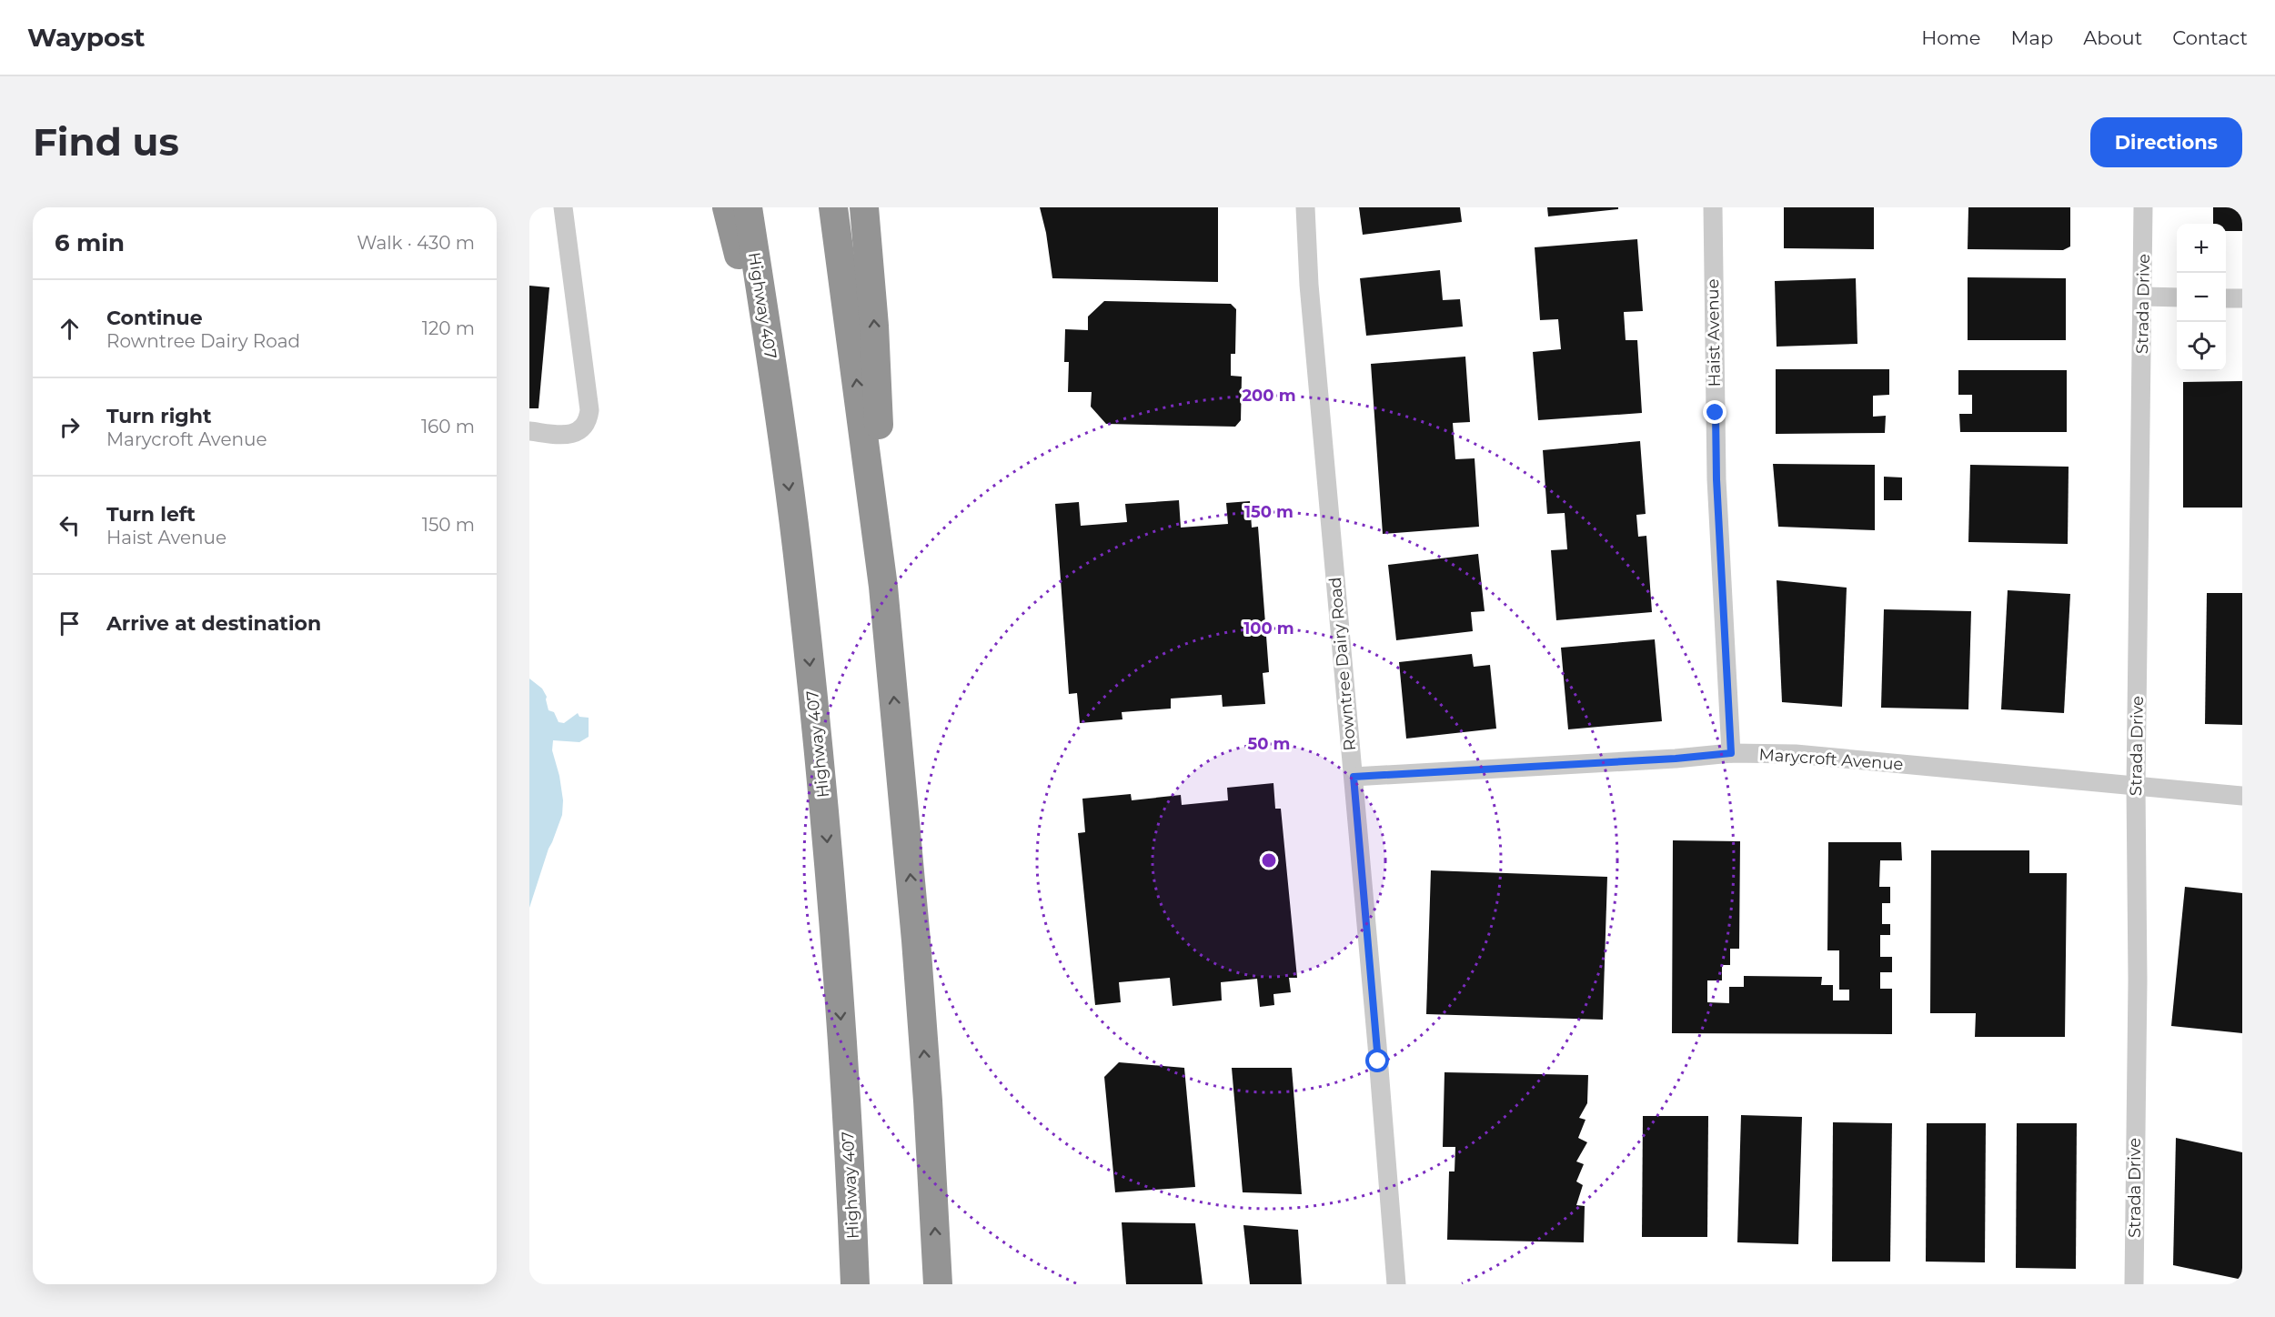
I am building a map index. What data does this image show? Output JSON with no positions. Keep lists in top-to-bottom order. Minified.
{"streets":{"highway":["Highway 407"],"street":["Strada Drive","Haist Avenue","Rowntree Dairy Road","Marycroft Avenue"]},"crossings":[["Strada Drive","Marycroft Avenue"],["Haist Avenue","Marycroft Avenue"],["Rowntree Dairy Road","Marycroft Avenue"]],"page":{"header":"Waypost","nav":["Home","Map","About","Contact"],"buttons":"Directions","title":"Find us","heading":["6 min","Walk · 430 m"],"map_buttons":["+","−"],"list":[["Continue","Rowntree Dairy Road","120 m"],["Turn right","Marycroft Avenue","160 m"],["Turn left","Haist Avenue","150 m"],"Arrive at destination"]},"rings":["200 m","150 m","100 m","50 m"]}
